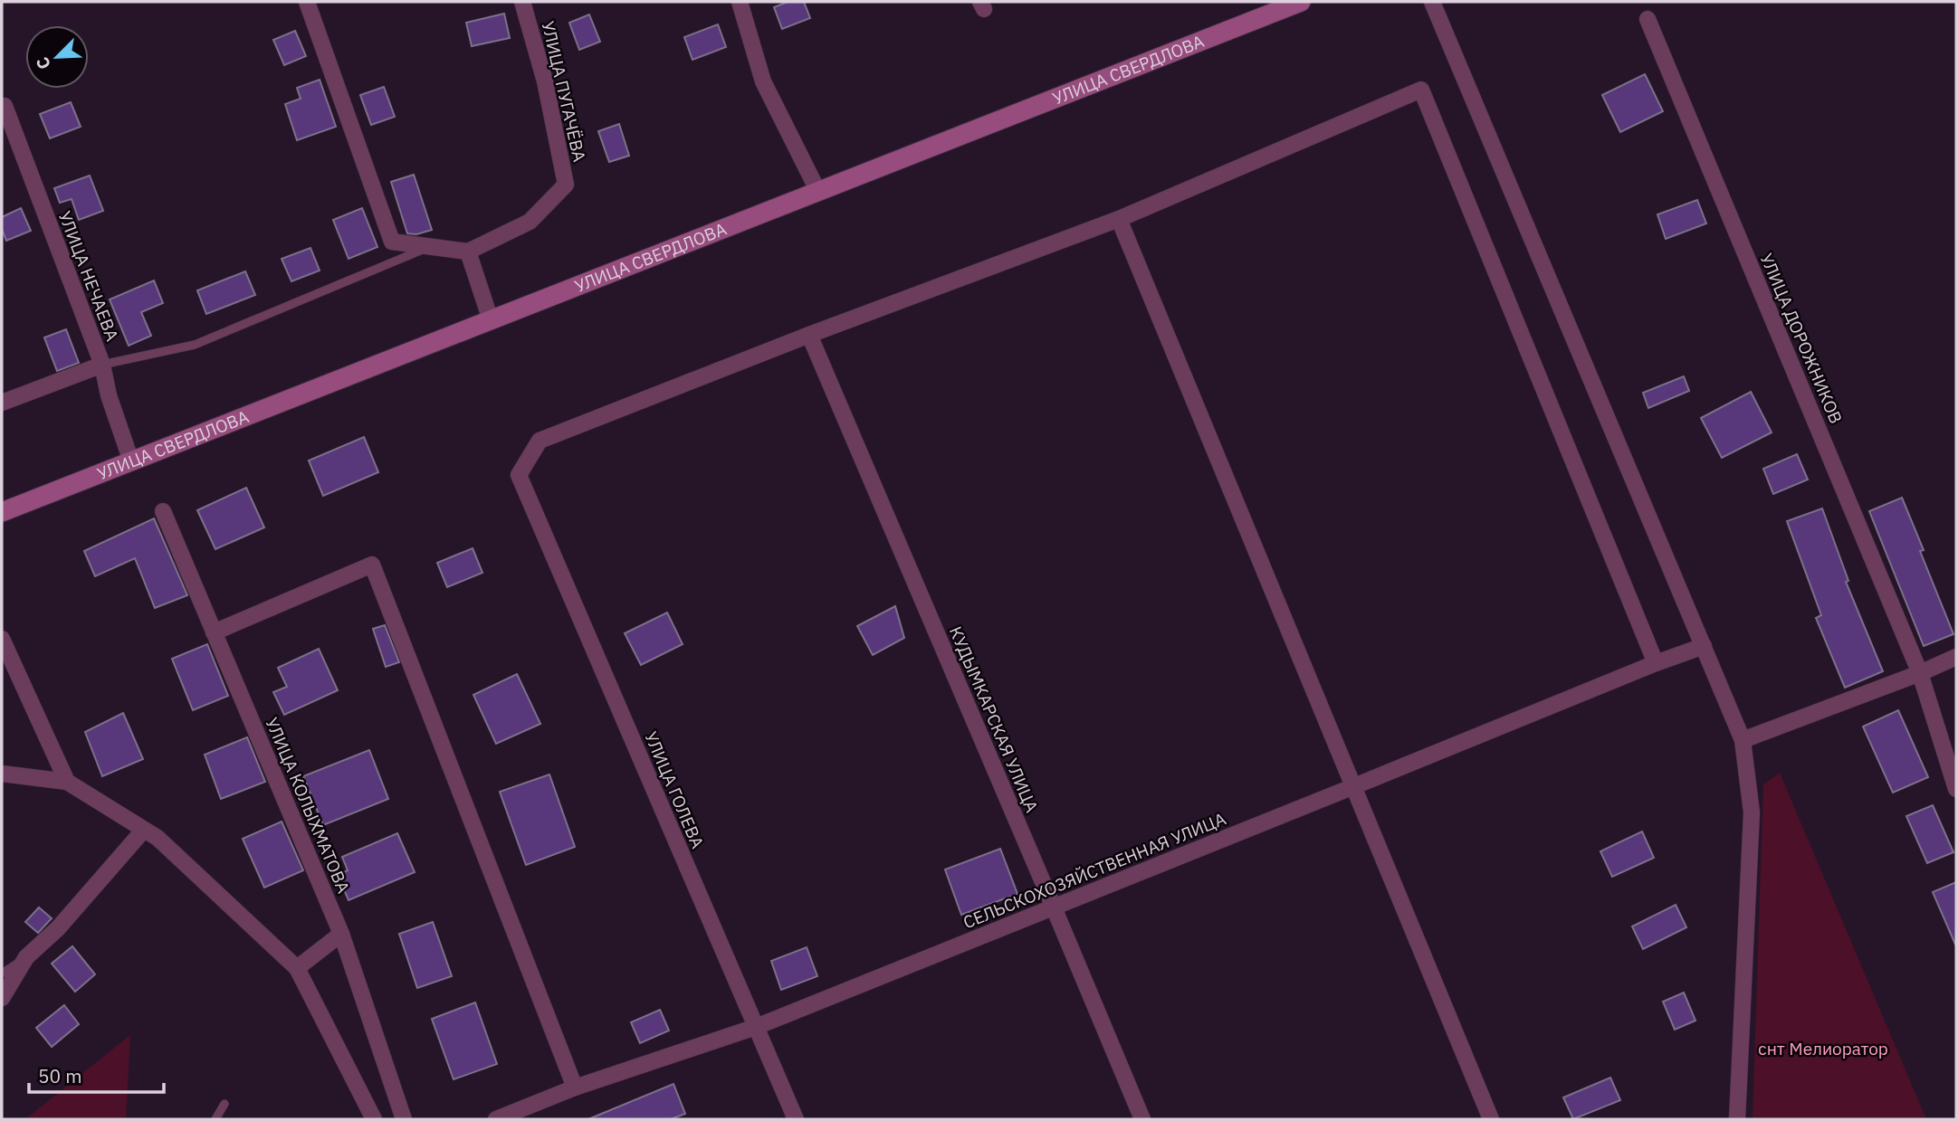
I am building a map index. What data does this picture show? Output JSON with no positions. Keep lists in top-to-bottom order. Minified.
{"streets":{"main road":["УЛИЦА СВЕРДЛОВА"],"street":["УЛИЦА ПУГАЧЁВА","УЛИЦА НЕЧАЕВА","УЛИЦА ДОРОЖНИКОВ","КУДЫМКАРСКАЯ УЛИЦА","УЛИЦА ГОЛЕВА","УЛИЦА КОЛЫХМАТОВА","СЕЛЬСКОХОЗЯЙСТВЕННАЯ УЛИЦА"]},"crossings":[["УЛИЦА СВЕРДЛОВА","УЛИЦА НЕЧАЕВА"],["КУДЫМКАРСКАЯ УЛИЦА","УЛИЦА ГОЛЕВА"],["КУДЫМКАРСКАЯ УЛИЦА","СЕЛЬСКОХОЗЯЙСТВЕННАЯ УЛИЦА"],["УЛИЦА ГОЛЕВА","СЕЛЬСКОХОЗЯЙСТВЕННАЯ УЛИЦА"]],"parks":["снт Мелиоратор"],"scale_bar":"50 m","north":"bottom left"}
